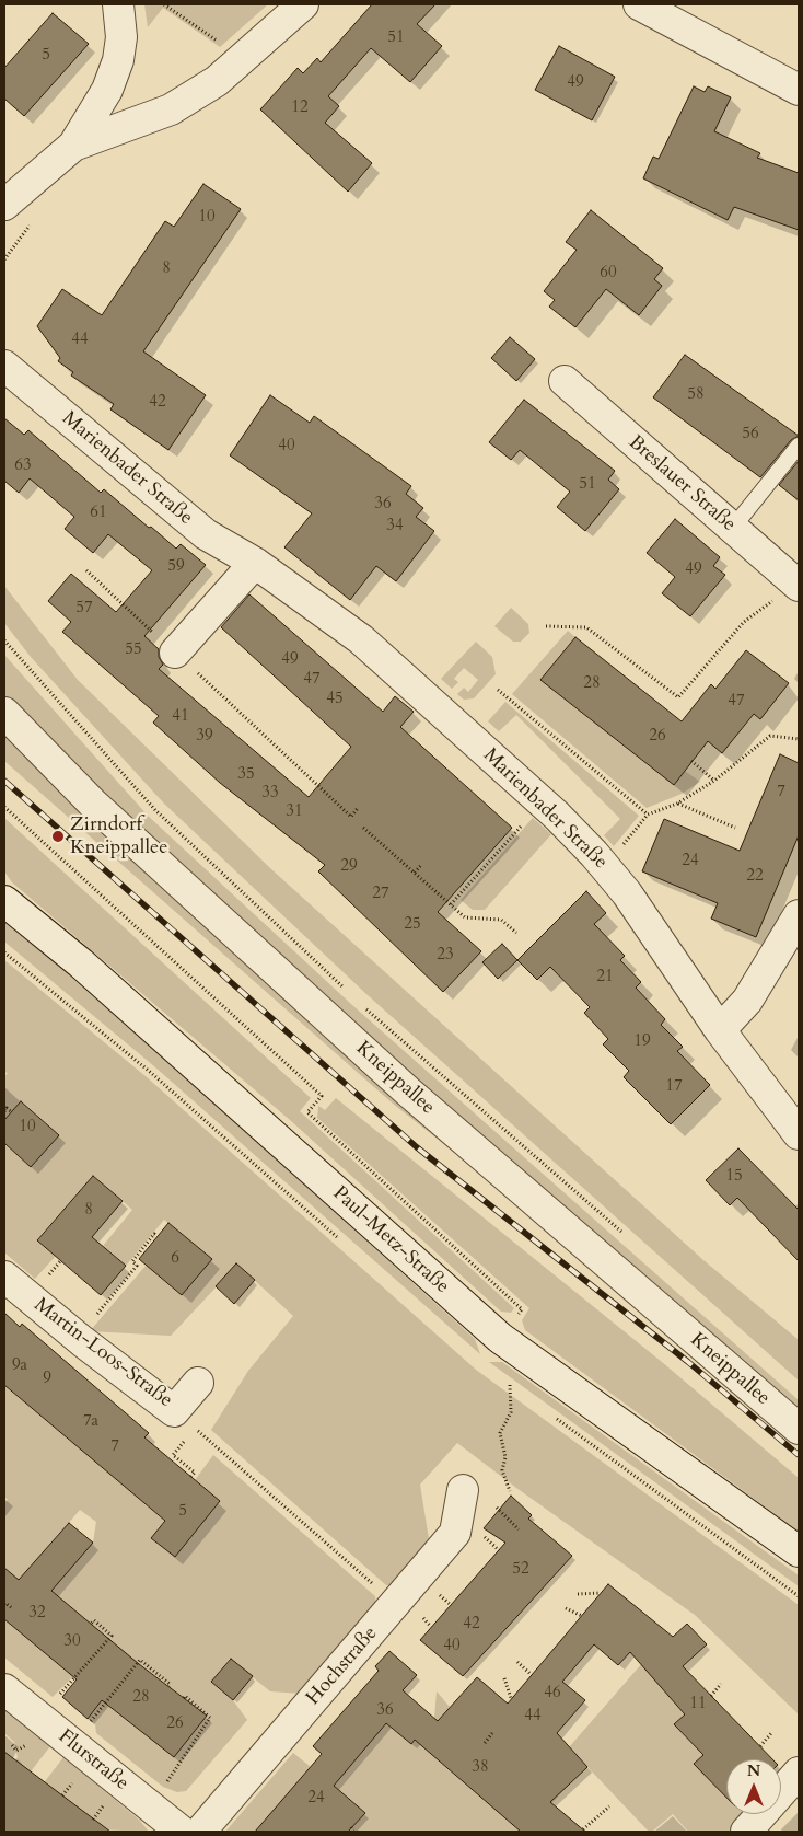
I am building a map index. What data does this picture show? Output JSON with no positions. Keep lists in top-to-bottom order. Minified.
{"streets":{"street":["Marienbader Straße","Breslauer Straße","Kneippallee","Paul-Metz-Straße","Martin-Loos-Straße","Hochstraße","Flurstraße"]},"places":["Zirndorf Kneippallee"],"house_numbers":["51","5","49","12","10","8","60","44","58","42","56","40","63","51","36","61","34","59","49","57","55","49","47","28","45","47","41","39","26","35","7","33","31","24","29","22","27","25","23","21","19","17","10","15","8","6","9a","9","7a","7","5","52","32","42","30","40","46","28","11","36","44","26","38","24"],"north":"top"}
